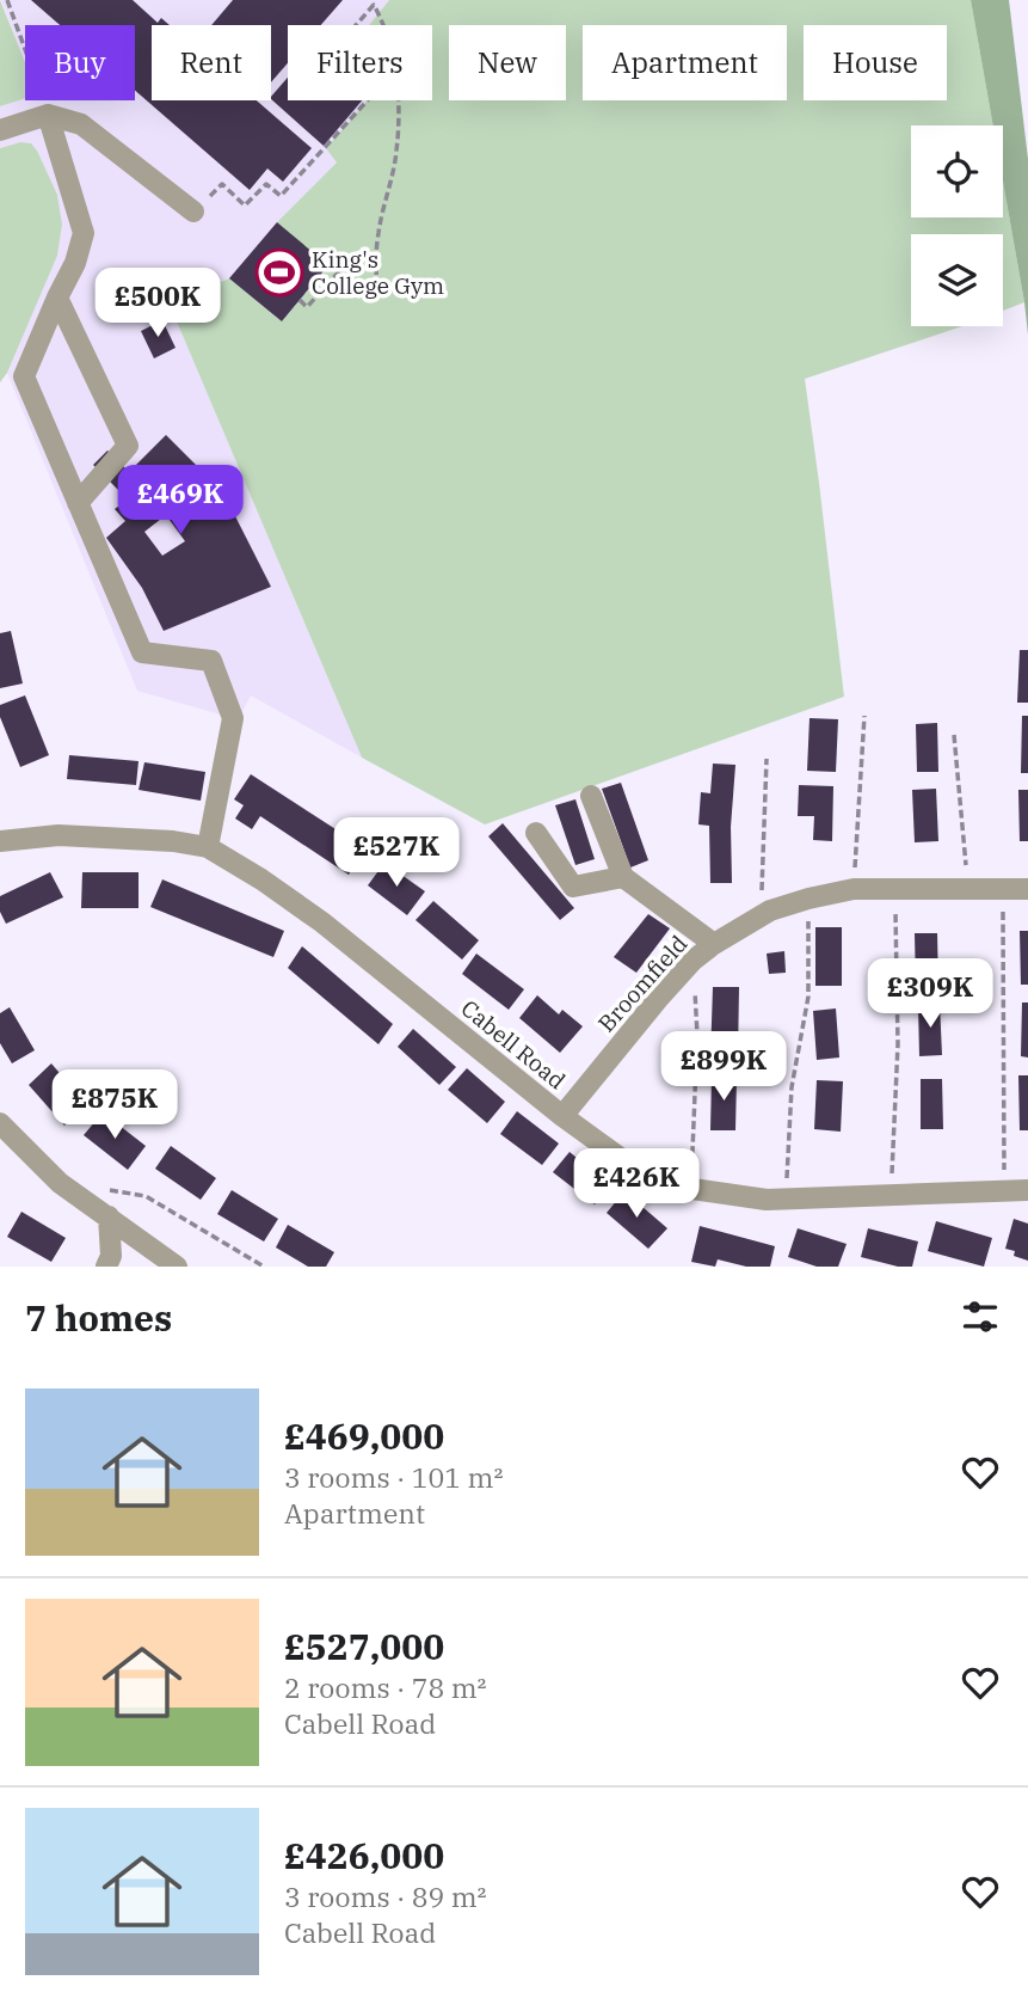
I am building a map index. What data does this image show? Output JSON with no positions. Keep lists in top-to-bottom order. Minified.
{"streets":{"street":["Broomfield","Cabell Road"]},"crossings":[["Broomfield","Cabell Road"]],"places":{"sports":["King's College Gym"]},"page":{"chip":["Buy","Rent","Filters","New","Apartment","House"],"price":["£500K","£469K","£527K","£309K","£899K","£875K","£426K"],"heading":"7 homes","list":[{"name":"£469,000","note":"3 rooms · 101 m² · Apartment"},{"name":"£527,000","note":"2 rooms · 78 m² · Cabell Road"},{"name":"£426,000","note":"3 rooms · 89 m² · Cabell Road"}]}}
